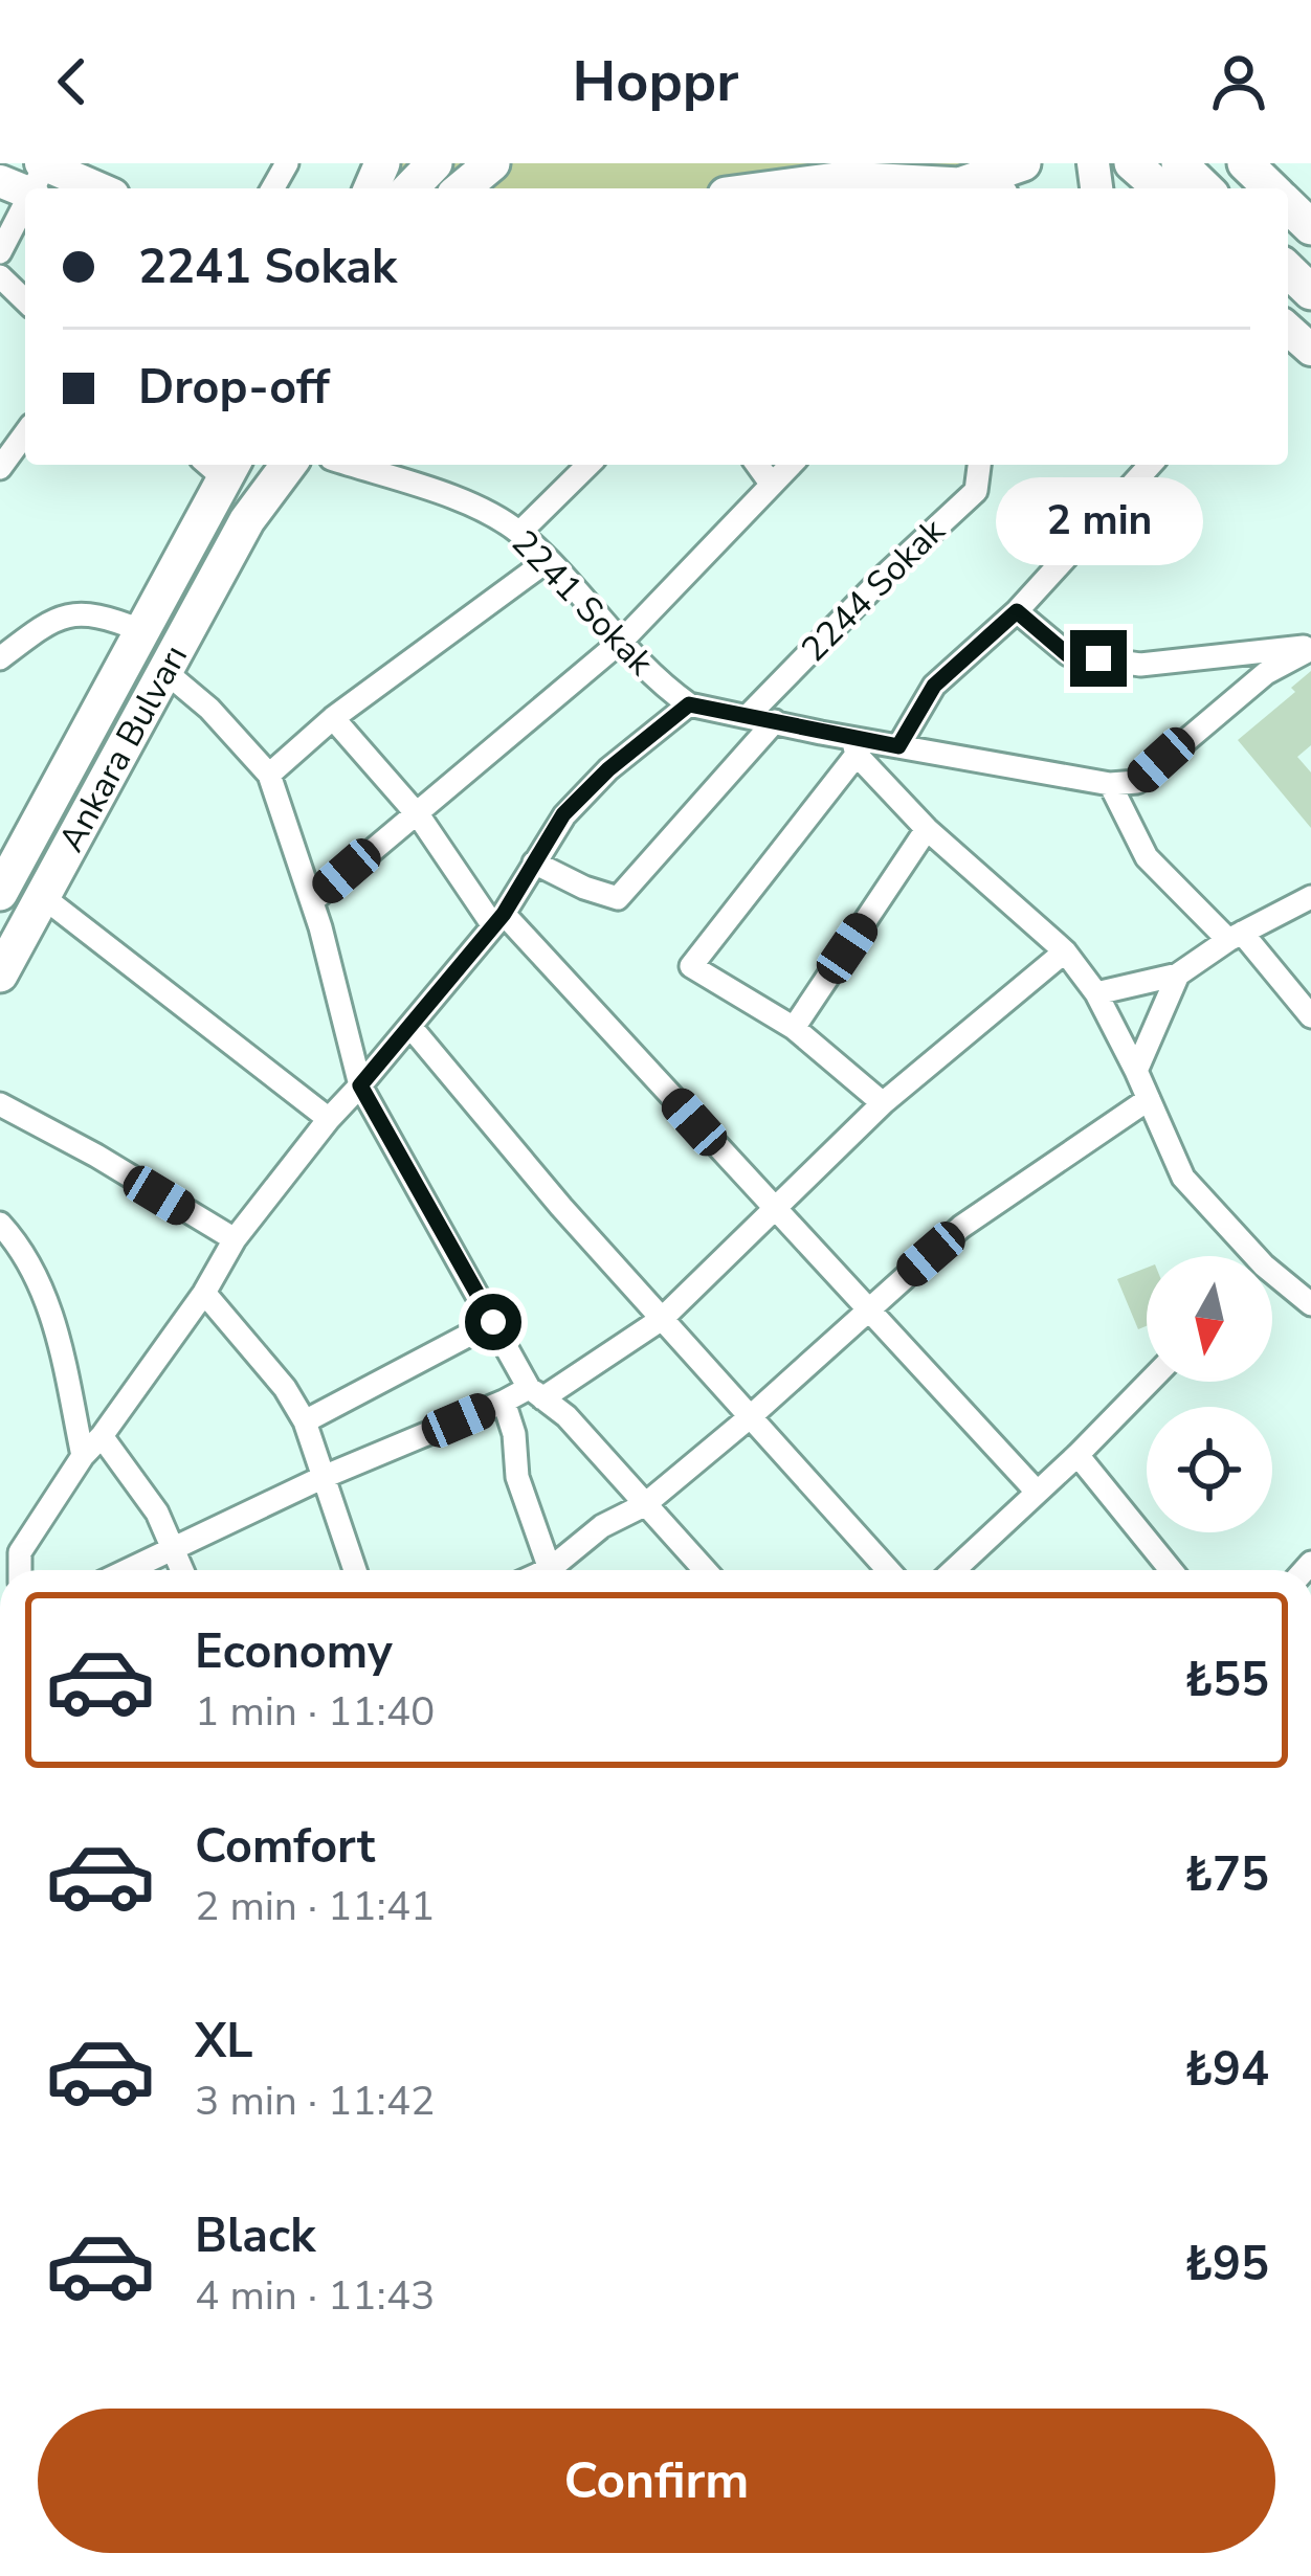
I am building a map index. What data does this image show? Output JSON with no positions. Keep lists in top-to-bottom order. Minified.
{"streets":{"main road":["Ankara Bulvarı"],"street":["2244 Sokak","2241 Sokak"]},"north":"bottom","page":{"header":"Hoppr","banner":["2241 Sokak","Drop-off"],"bubble":"2 min","list":[{"name":"Economy","note":"1 min · 11:40","value":"₺55"},{"name":"Comfort","note":"2 min · 11:41","value":"₺75"},{"name":"XL","note":"3 min · 11:42","value":"₺94"},{"name":"Black","note":"4 min · 11:43","value":"₺95"}],"buttons":"Confirm"}}
